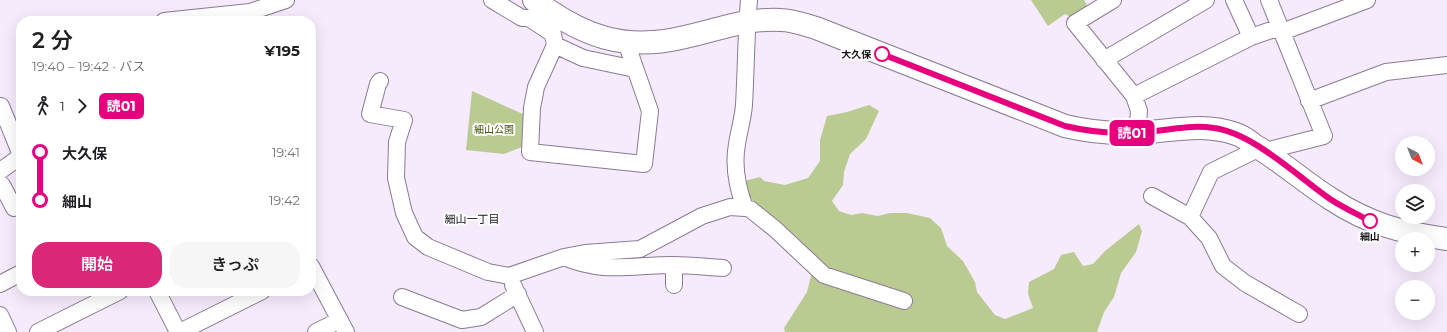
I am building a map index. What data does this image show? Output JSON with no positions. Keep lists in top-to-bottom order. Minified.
{"districts":["細山一丁目"],"parks":["細山公園"],"places":["大久保","細山"],"lines":["bus line 読01"],"north":"bottom right","page":{"on_map":"読01","heading":["2 分","19:40 – 19:42 · バス","¥195"],"legs":["1","読01"],"list":[{"name":"大久保","value":"19:41"},{"name":"細山","value":"19:42"}],"map_buttons":["+","−"],"buttons":["開始","きっぷ"]}}
